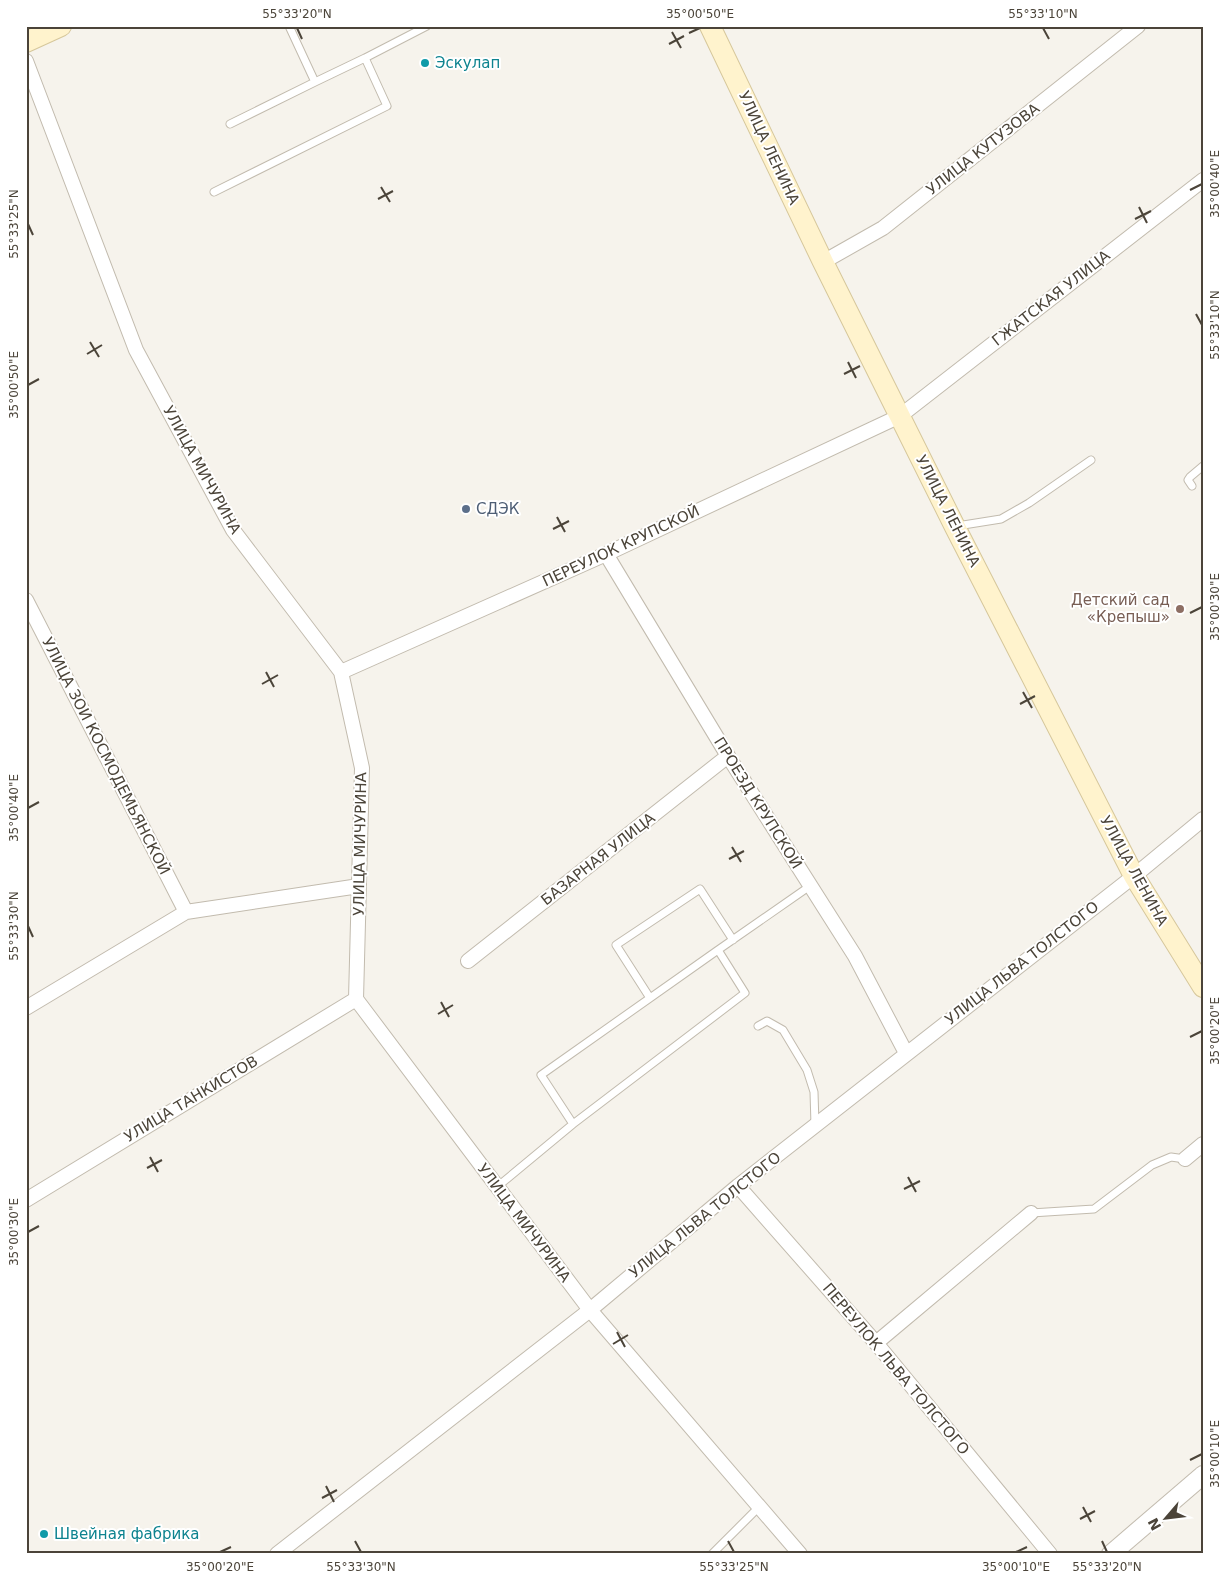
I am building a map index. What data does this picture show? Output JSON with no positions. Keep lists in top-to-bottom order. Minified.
{"streets":{"main road":["УЛИЦА ЛЕНИНА"],"street":["УЛИЦА КУТУЗОВА","ГЖАТСКАЯ УЛИЦА","УЛИЦА МИЧУРИНА","ПЕРЕУЛОК КРУПСКОЙ","УЛИЦА ЗОИ КОСМОДЕМЬЯНСКОЙ","ПРОЕЗД КРУПСКОЙ","БАЗАРНАЯ УЛИЦА","УЛИЦА ЛЬВА ТОЛСТОГО","УЛИЦА ТАНКИСТОВ","ПЕРЕУЛОК ЛЬВА ТОЛСТОГО"]},"crossings":[["УЛИЦА ЛЕНИНА","УЛИЦА КУТУЗОВА"],["УЛИЦА ЛЕНИНА","ГЖАТСКАЯ УЛИЦА"],["УЛИЦА ЛЕНИНА","ПЕРЕУЛОК КРУПСКОЙ"],["УЛИЦА ЛЕНИНА","УЛИЦА ЛЬВА ТОЛСТОГО"],["ГЖАТСКАЯ УЛИЦА","ПЕРЕУЛОК КРУПСКОЙ"],["УЛИЦА МИЧУРИНА","ПЕРЕУЛОК КРУПСКОЙ"],["УЛИЦА МИЧУРИНА","УЛИЦА ЛЬВА ТОЛСТОГО"],["УЛИЦА МИЧУРИНА","УЛИЦА ТАНКИСТОВ"],["ПЕРЕУЛОК КРУПСКОЙ","ПРОЕЗД КРУПСКОЙ"],["ПРОЕЗД КРУПСКОЙ","БАЗАРНАЯ УЛИЦА"],["ПРОЕЗД КРУПСКОЙ","УЛИЦА ЛЬВА ТОЛСТОГО"],["УЛИЦА ЛЬВА ТОЛСТОГО","ПЕРЕУЛОК ЛЬВА ТОЛСТОГО"]],"places":["Эскулап","СДЭК","Детский сад «Крепыш»","Швейная фабрика"],"north":"bottom left","coordinates":["55°33'20\"N","35°00'50\"E","55°33'10\"N","35°00'40\"E","55°33'25\"N","35°00'30\"E","55°33'30\"N","35°00'20\"E","35°00'10\"E"]}
